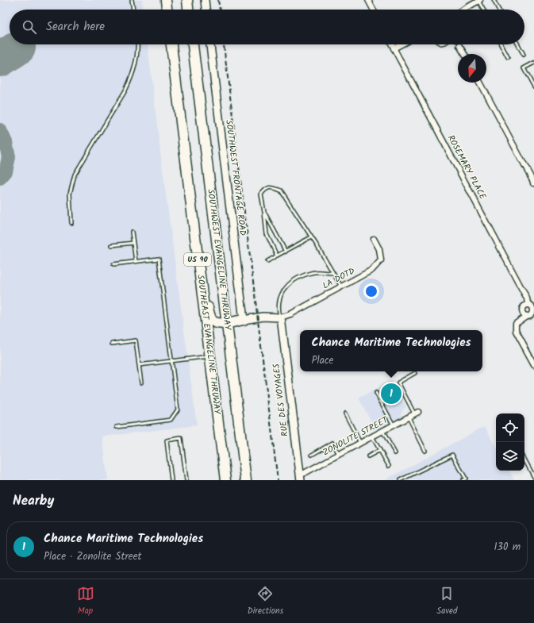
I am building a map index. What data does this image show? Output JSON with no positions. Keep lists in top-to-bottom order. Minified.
{"streets":{"highway":["US 90","SOUTHWEST EVANGELINE THRUWAY","SOUTHEAST EVANGELINE THRUWAY"],"main road":["SOUTHWEST FRONTAGE ROAD","RUE DES VOYAGES"],"street":["ROSEMARY PLACE","LA DOTD","ZONOLITE STREET"]},"crossings":[["LA DOTD","RUE DES VOYAGES"],["RUE DES VOYAGES","ZONOLITE STREET"]],"north":"bottom","page":{"search":"Search here","popup":["Chance Maritime Technologies","Place"],"pins":"1","heading":"Nearby","list":[{"mark":"1","name":"Chance Maritime Technologies","note":"Place · Zonolite Street","value":"130 m"}],"nav":["Map","Directions","Saved"]}}
